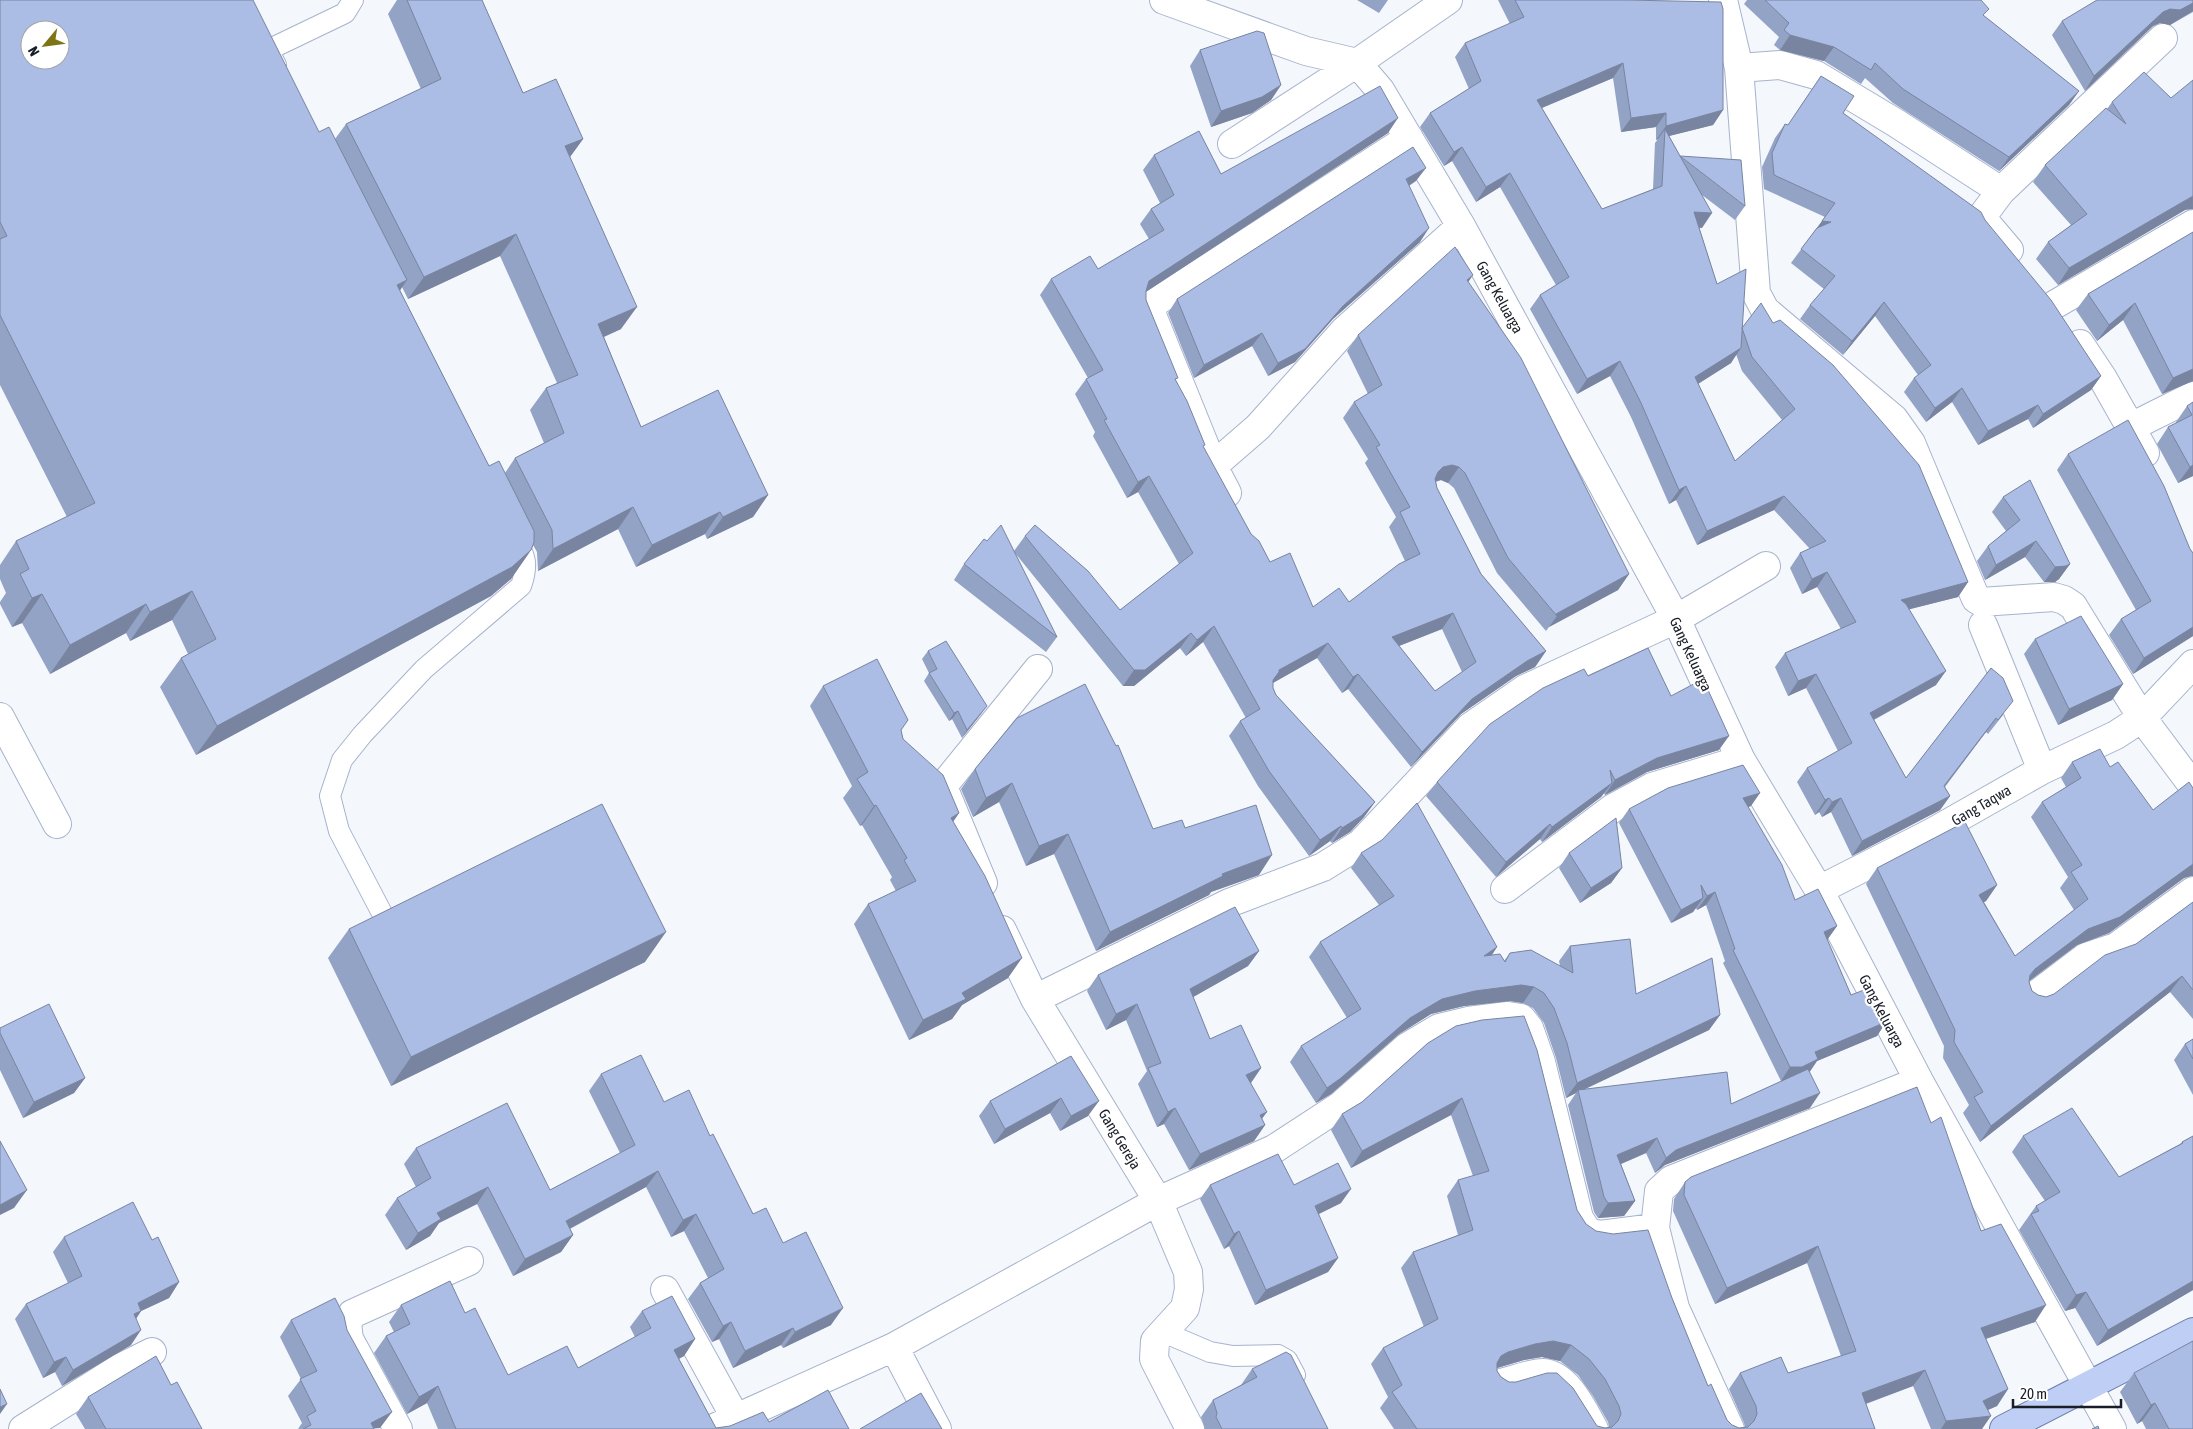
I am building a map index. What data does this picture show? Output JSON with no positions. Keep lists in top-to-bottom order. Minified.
{"streets":{"street":["Gang Keluarga","Gang Taqwa","Gang Gereja"]},"crossings":[["Gang Keluarga","Gang Taqwa"]],"scale_bar":"20 m","north":"bottom left"}
